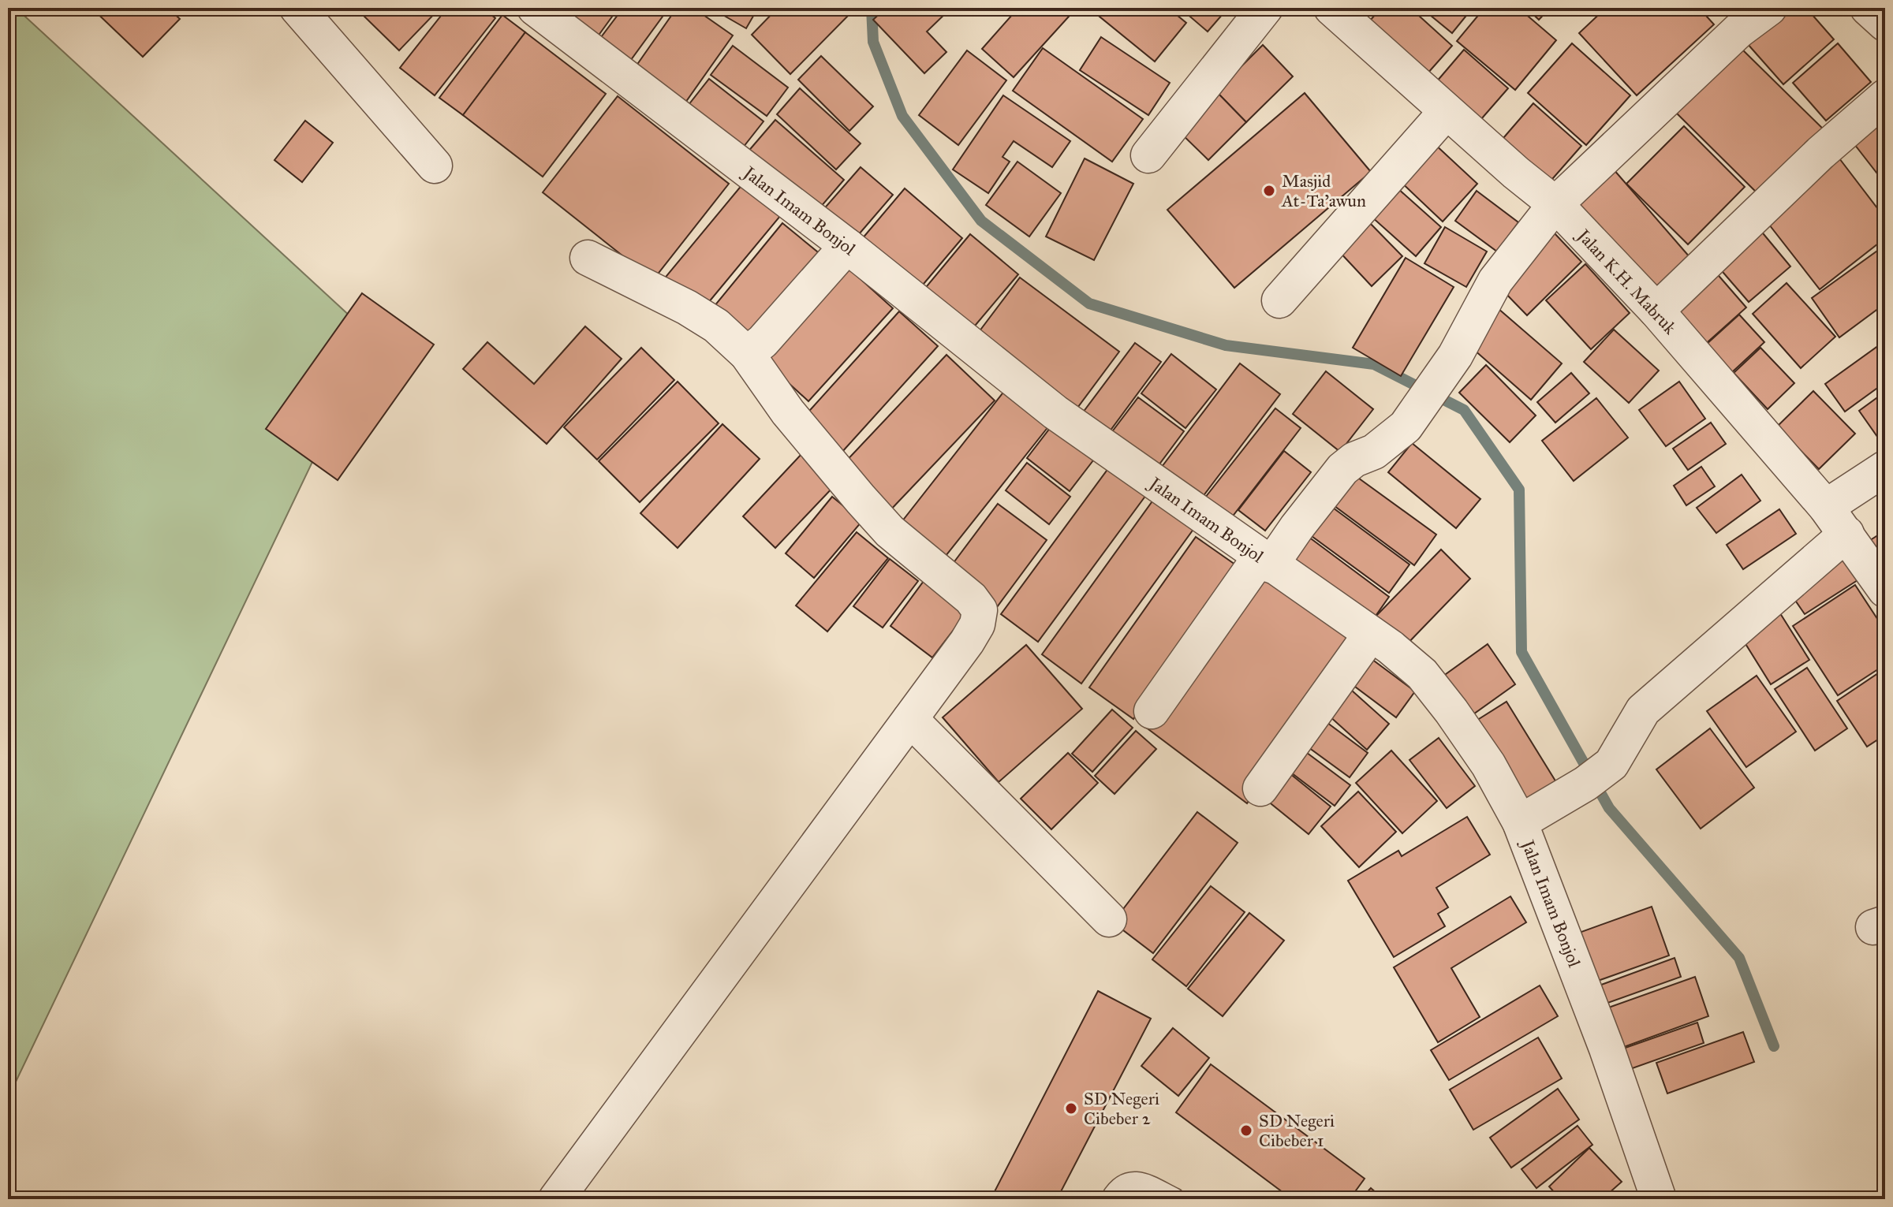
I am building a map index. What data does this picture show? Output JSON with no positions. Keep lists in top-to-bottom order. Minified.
{"streets":{"street":["Jalan Imam Bonjol","Jalan K.H. Mabruk"]},"places":["Masjid At-Ta'awun","SD Negeri Cibeber 2","SD Negeri Cibeber 1"]}
